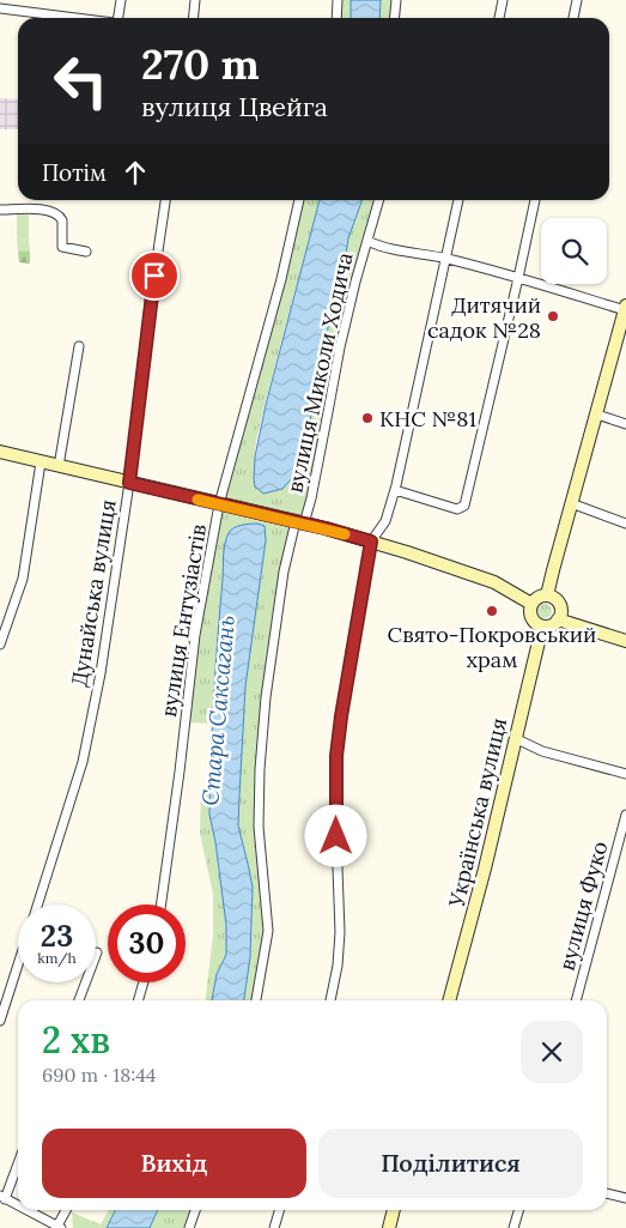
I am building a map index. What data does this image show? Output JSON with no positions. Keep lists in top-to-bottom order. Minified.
{"streets":{"main road":["Українська вулиця"],"street":["вулиця Миколи Ходича","Дунайська вулиця","вулиця Ентузіастів","вулиця Фуко"]},"water":["Стара Саксагань"],"places":["Дитячий садок №28","КНС №81","Свято-Покровський храм"],"page":{"turn":["270 m","вулиця Цвейга"],"then":"Потім","speed":"23 km/h","limit":"30","heading":["2 хв","690 m · 18:44"],"buttons":["Вихід","Поділитися"]}}
